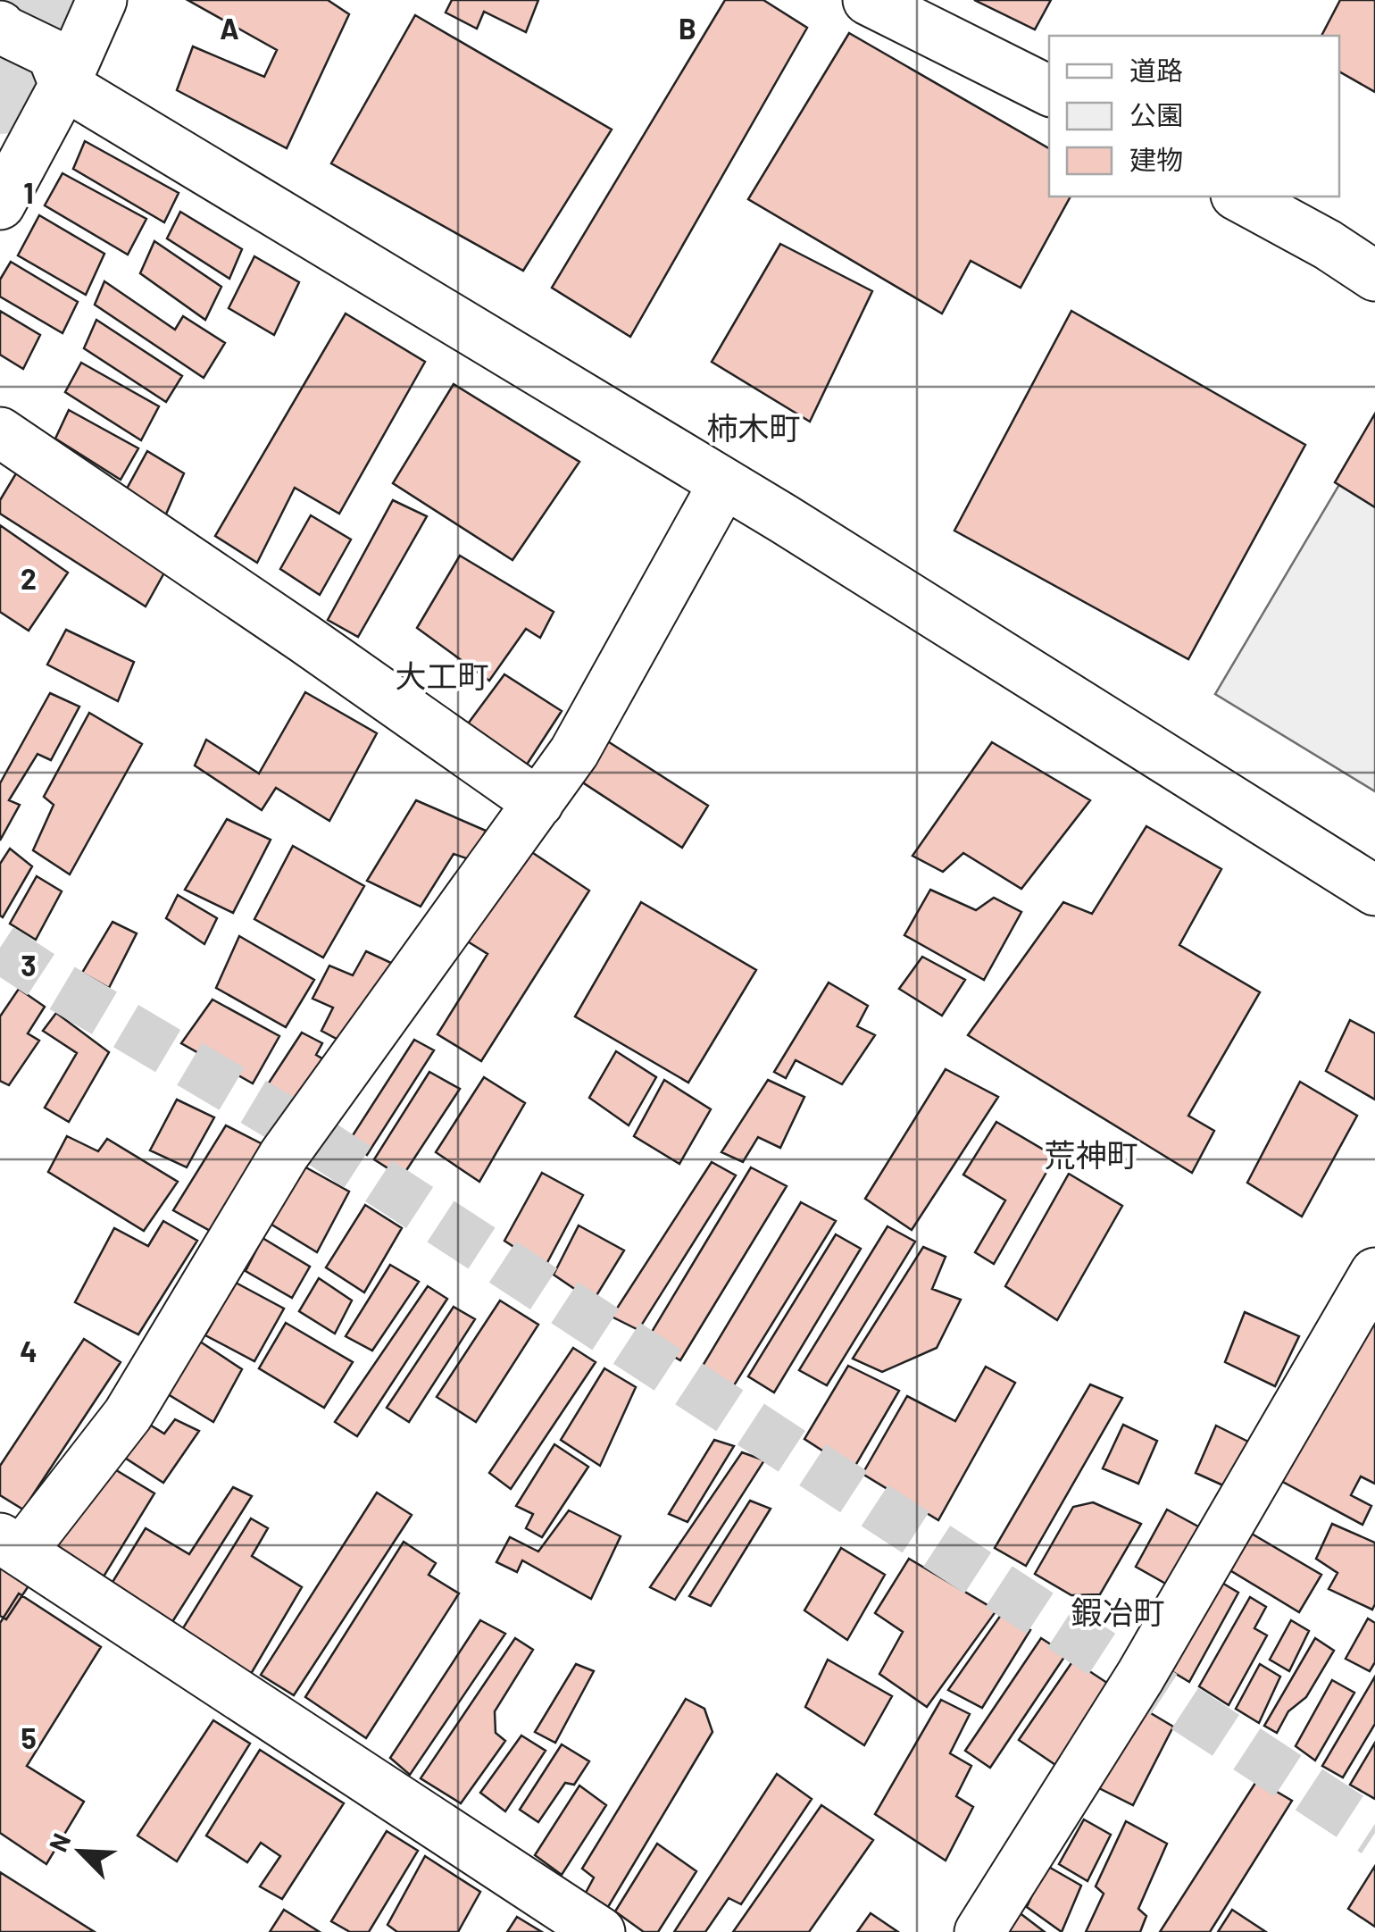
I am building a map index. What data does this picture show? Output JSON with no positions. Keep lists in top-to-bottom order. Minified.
{"districts":["柿木町","大工町","荒神町","鍜冶町"],"legend":["道路","公園","建物"],"north":"top left","grid":{"columns":["A","B"],"rows":["1","2","3","4","5"]}}
